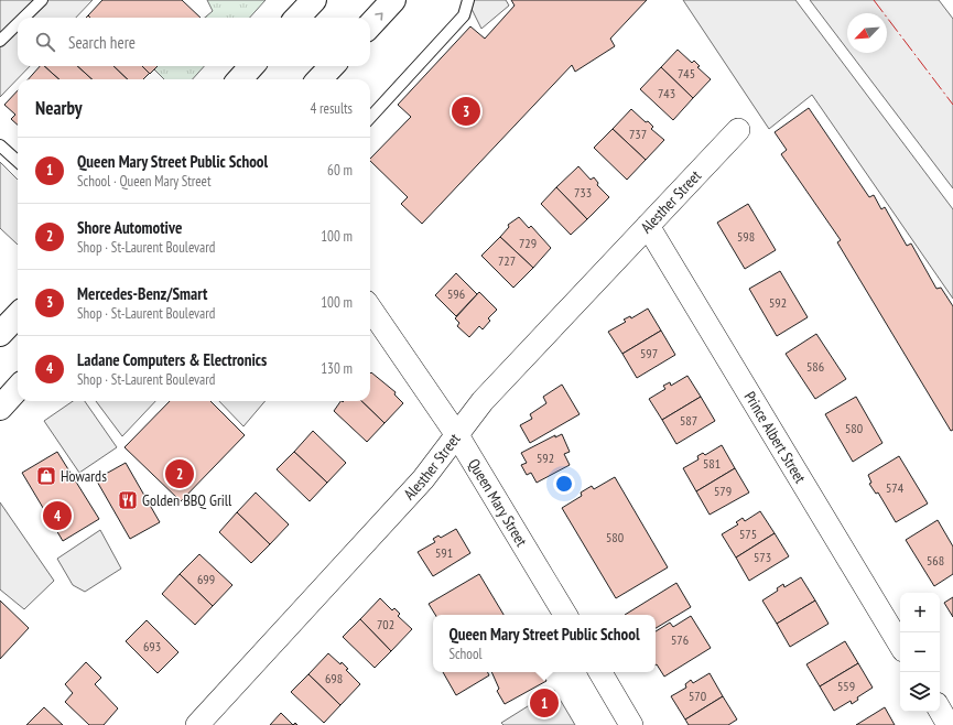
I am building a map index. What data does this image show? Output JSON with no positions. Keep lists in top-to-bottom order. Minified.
{"streets":{"street":["Alesther Street","Prince Albert Street","Queen Mary Street"]},"crossings":[["Alesther Street","Prince Albert Street"],["Alesther Street","Queen Mary Street"]],"places":{"shop":["Howards"],"restaurant":["Golden BBQ Grill"]},"house_numbers":["745","743","737","733","598","729","727","596","592","597","586","587","580","592","581","574","579","575","580","591","573","568","699","702","576","693","698","559","570"],"north":"bottom left","page":{"search":"Search here","heading":["Nearby","4 results"],"pins":["3","2","4","1"],"list":[{"mark":"1","name":"Queen Mary Street Public School","note":"School · Queen Mary Street","value":"60 m"},{"mark":"2","name":"Shore Automotive","note":"Shop · St-Laurent Boulevard","value":"100 m"},{"mark":"3","name":"Mercedes-Benz/Smart","note":"Shop · St-Laurent Boulevard","value":"100 m"},{"mark":"4","name":"Ladane Computers & Electronics","note":"Shop · St-Laurent Boulevard","value":"130 m"}],"map_buttons":["+","−"],"popup":["Queen Mary Street Public School","School"]}}
